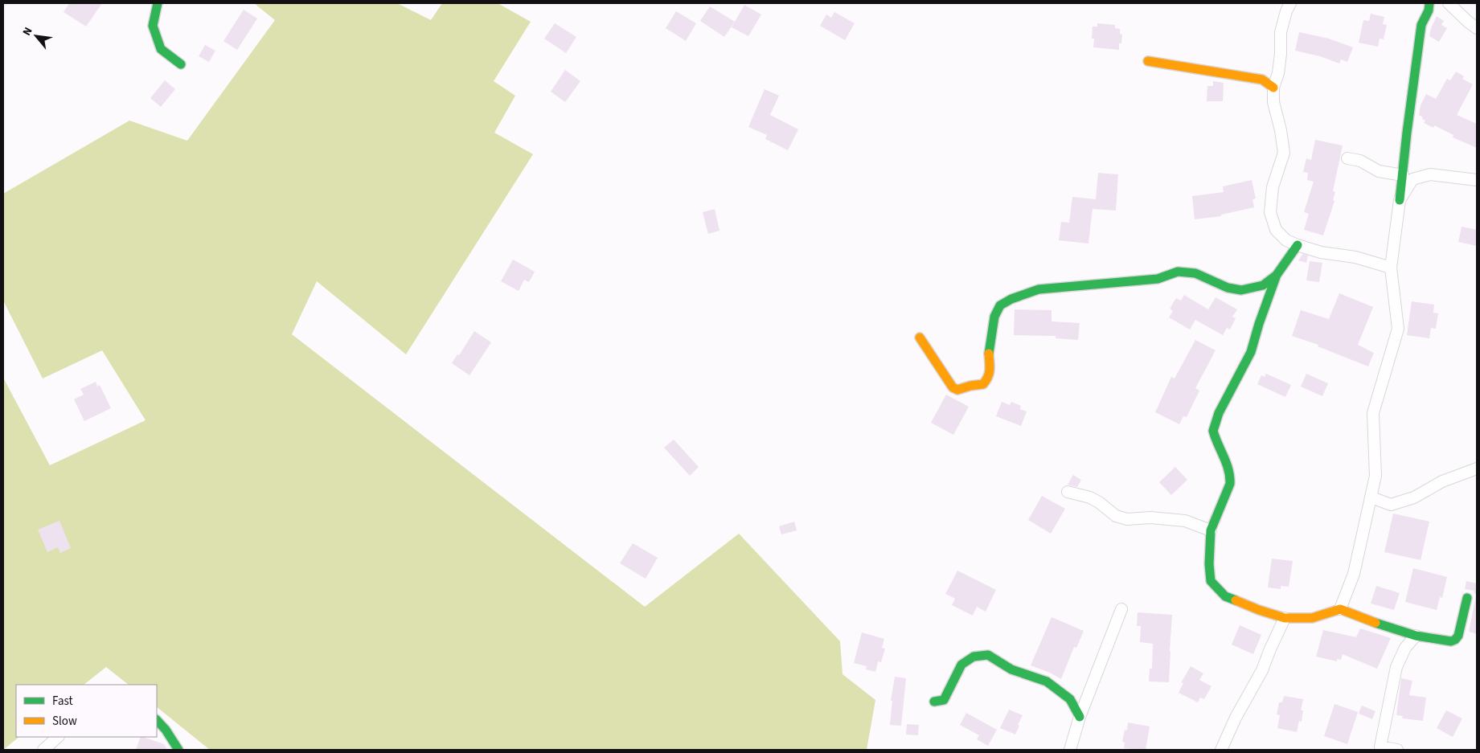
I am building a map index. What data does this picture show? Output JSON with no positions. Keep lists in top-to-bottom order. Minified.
{"legend":["Fast","Slow"],"north":"top left"}
